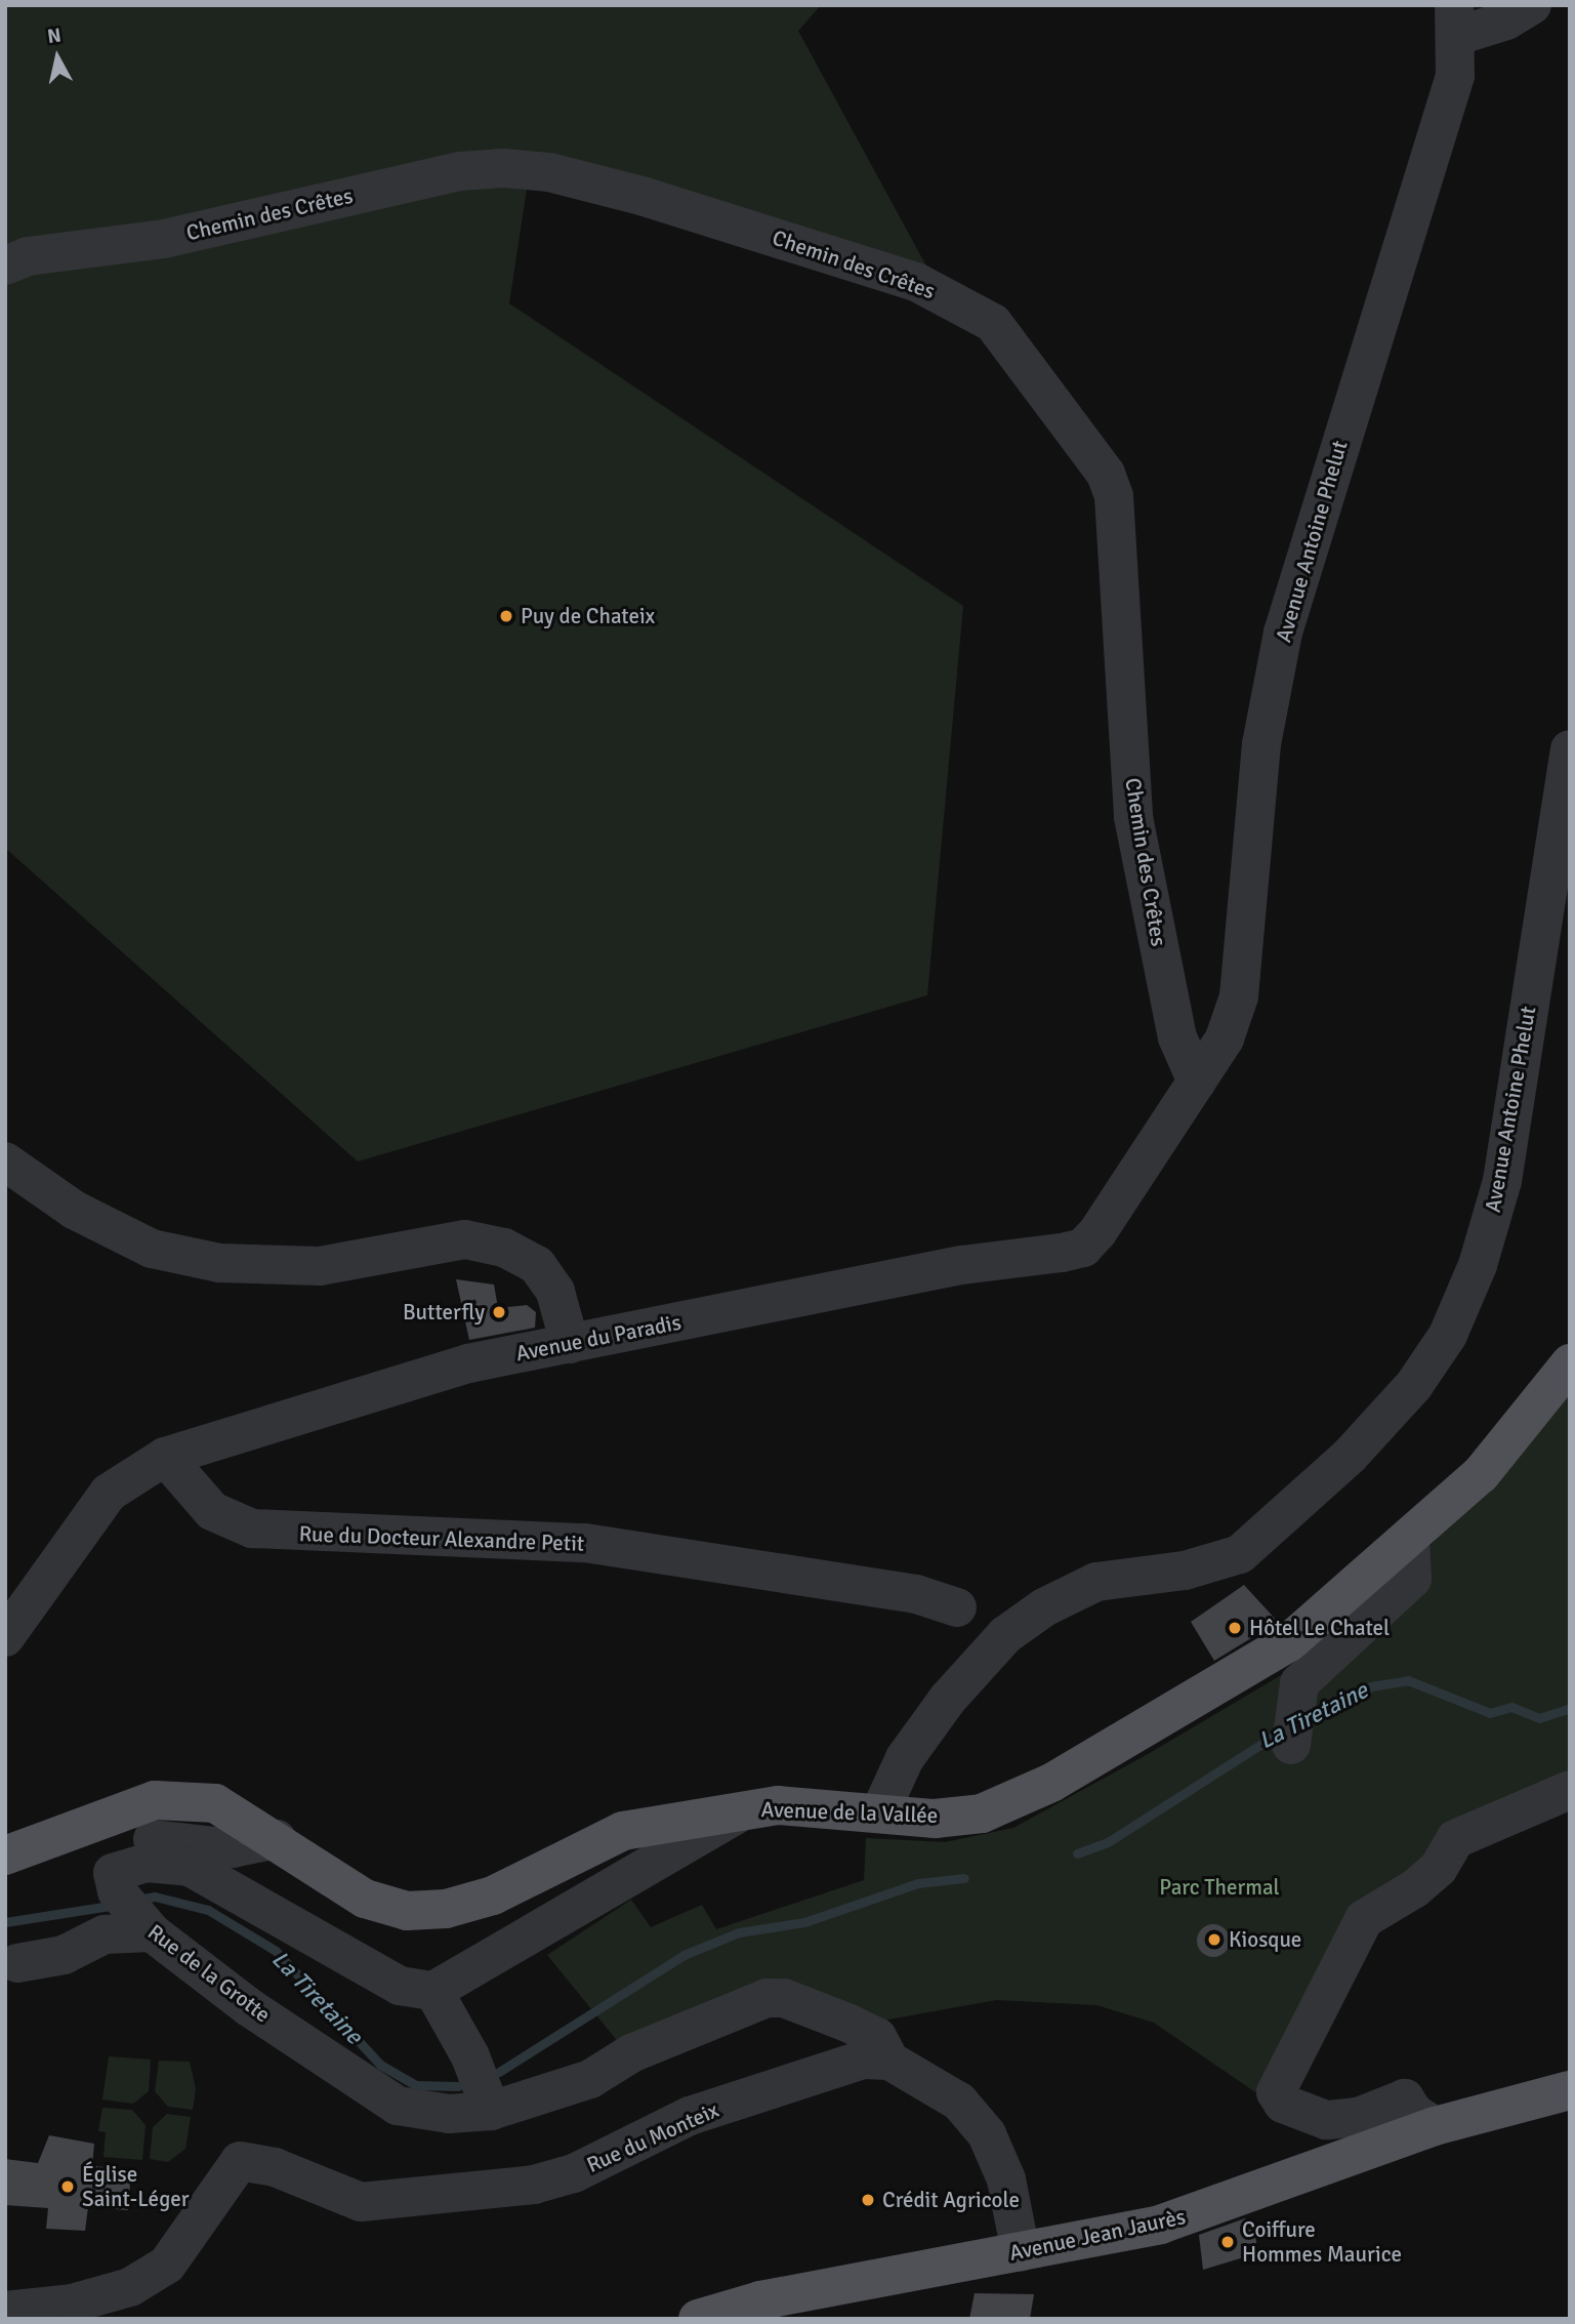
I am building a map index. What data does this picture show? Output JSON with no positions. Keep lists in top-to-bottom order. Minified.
{"streets":{"main road":["Avenue de la Vallée","Avenue Jean Jaurès"],"street":["Chemin des Crêtes","Avenue Antoine Phelut","Avenue du Paradis","Rue du Docteur Alexandre Petit","Rue de la Grotte","Rue du Monteix"]},"crossings":[["Chemin des Crêtes","Avenue Antoine Phelut"],["Chemin des Crêtes","Avenue du Paradis"],["Avenue Antoine Phelut","Avenue du Paradis"],["Avenue Antoine Phelut","Avenue de la Vallée"],["Avenue du Paradis","Rue du Docteur Alexandre Petit"],["Rue de la Grotte","Rue du Monteix"],["Rue de la Grotte","Avenue Jean Jaurès"]],"water":["La Tiretaine"],"parks":["Parc Thermal"],"places":["Puy de Chateix","Butterfly","Hôtel Le Chatel","Kiosque","Église Saint-Léger","Crédit Agricole","Coiffure Hommes Maurice"],"north":"top"}
